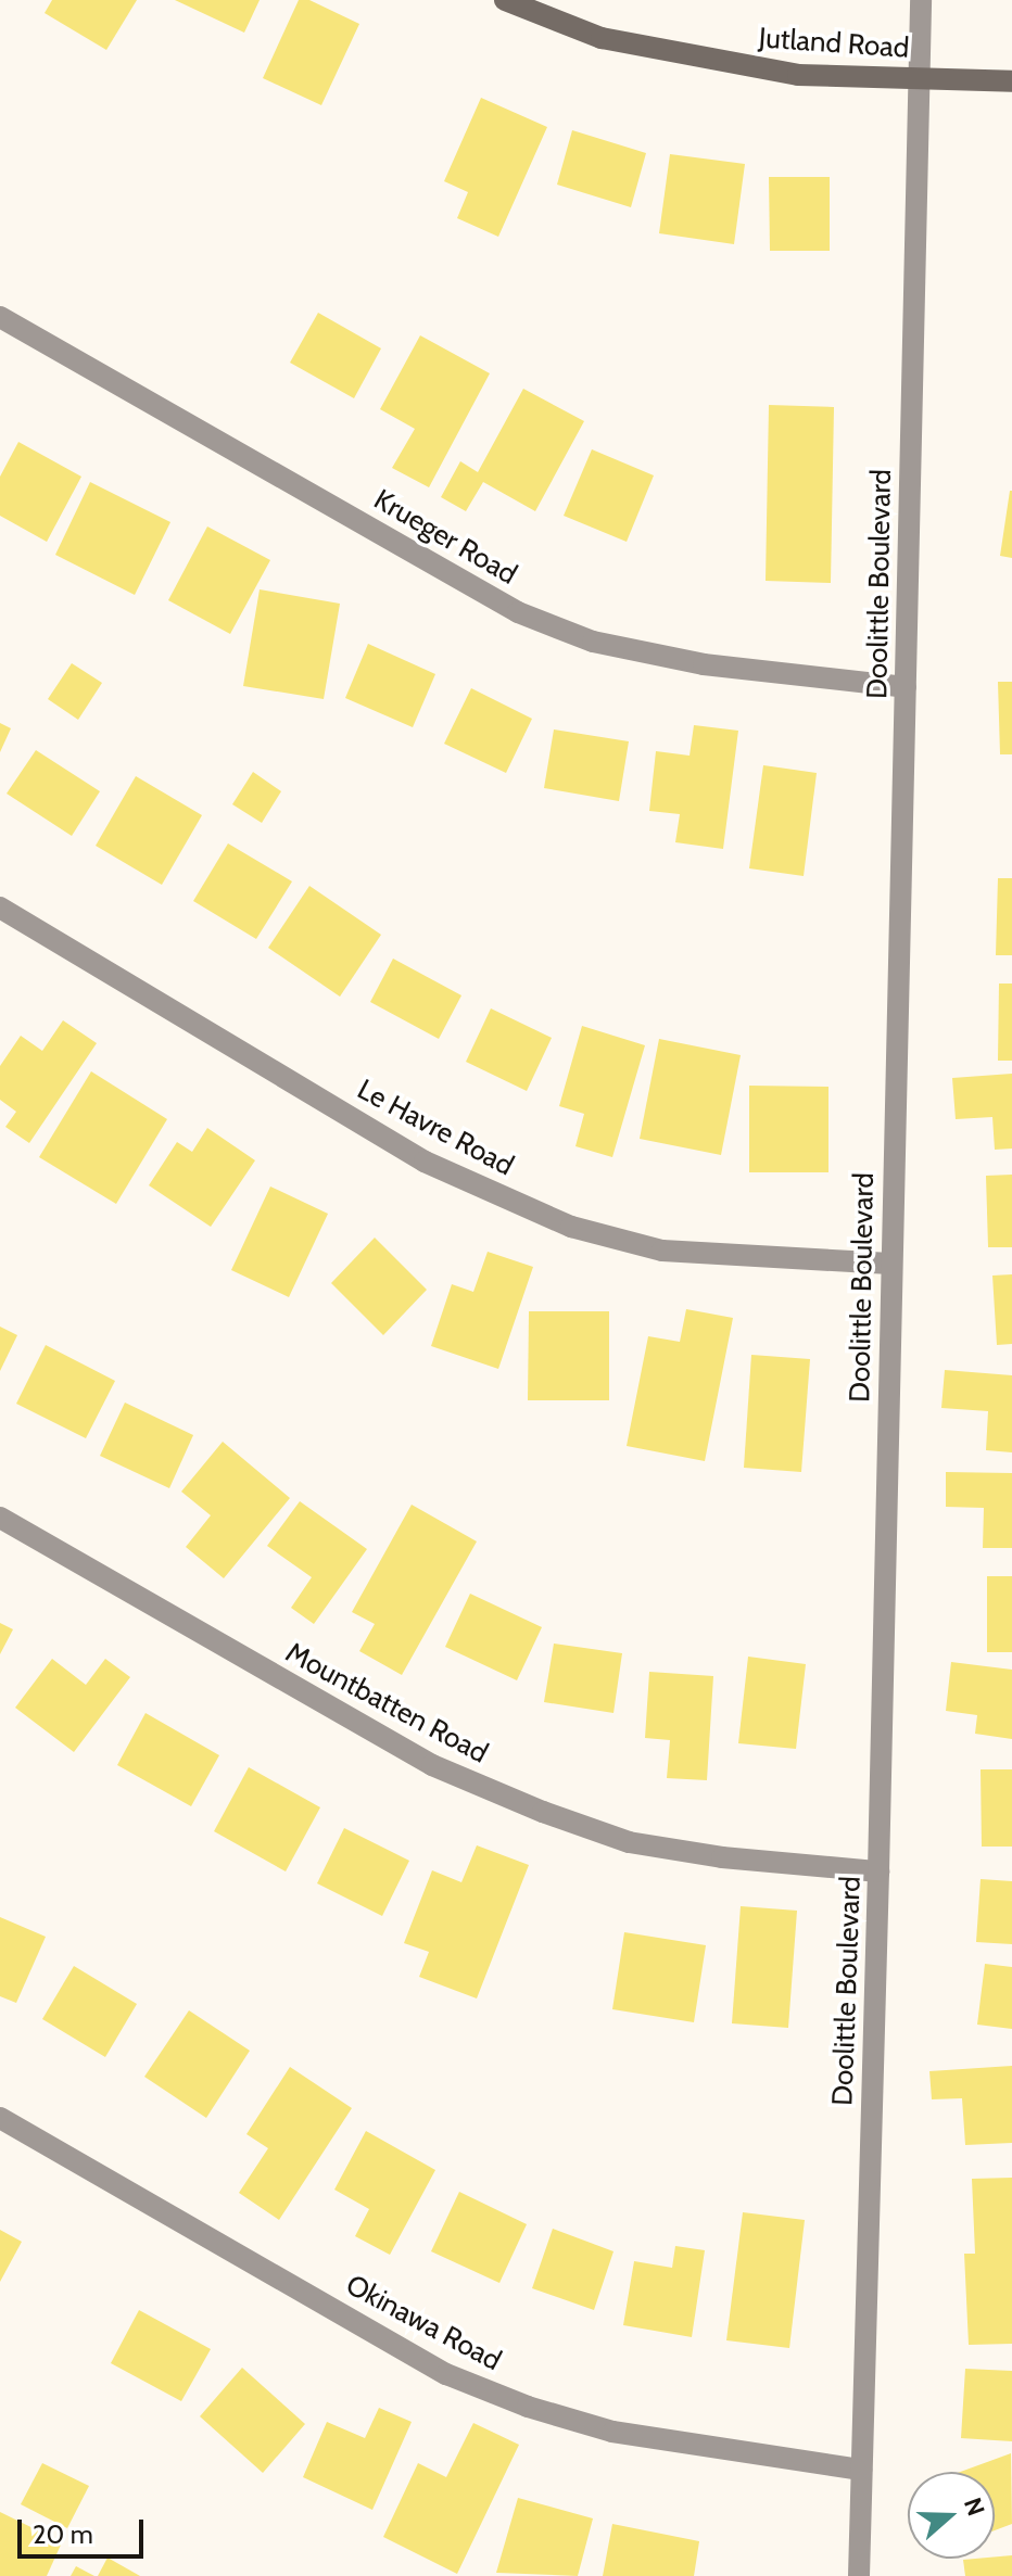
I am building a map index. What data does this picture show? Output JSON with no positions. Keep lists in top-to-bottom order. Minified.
{"streets":{"street":["Jutland Road","Krueger Road","Doolittle Boulevard","Le Havre Road","Mountbatten Road","Okinawa Road"]},"crossings":[["Jutland Road","Doolittle Boulevard"],["Krueger Road","Doolittle Boulevard"],["Doolittle Boulevard","Le Havre Road"],["Doolittle Boulevard","Mountbatten Road"],["Doolittle Boulevard","Okinawa Road"]],"scale_bar":"20 m","north":"right"}
